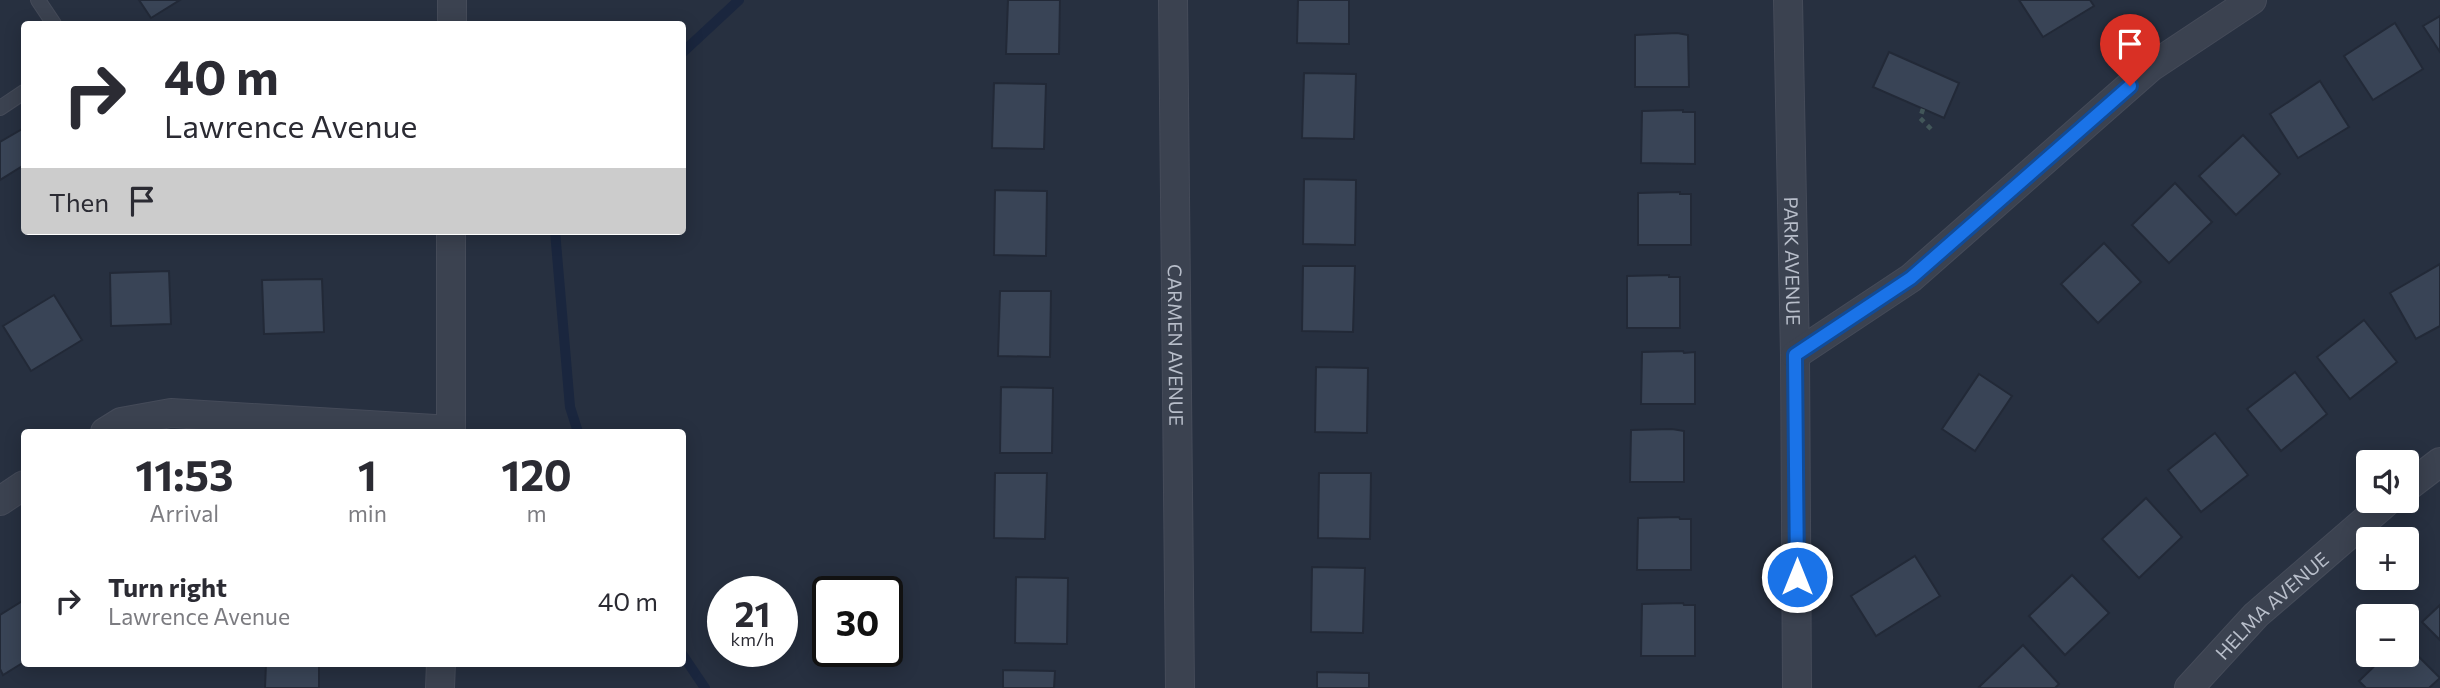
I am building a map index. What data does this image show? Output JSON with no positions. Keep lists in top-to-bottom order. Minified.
{"streets":{"street":["PARK AVENUE","CARMEN AVENUE","HELMA AVENUE"]},"page":{"turn":["40 m","Lawrence Avenue"],"then":"Then","eta":["11:53","Arrival","1","min","120","m"],"map_buttons":["+","−"],"list":[{"name":"Turn right","note":"Lawrence Avenue","value":"40 m"}],"speed":"21 km/h","limit":"30"}}
